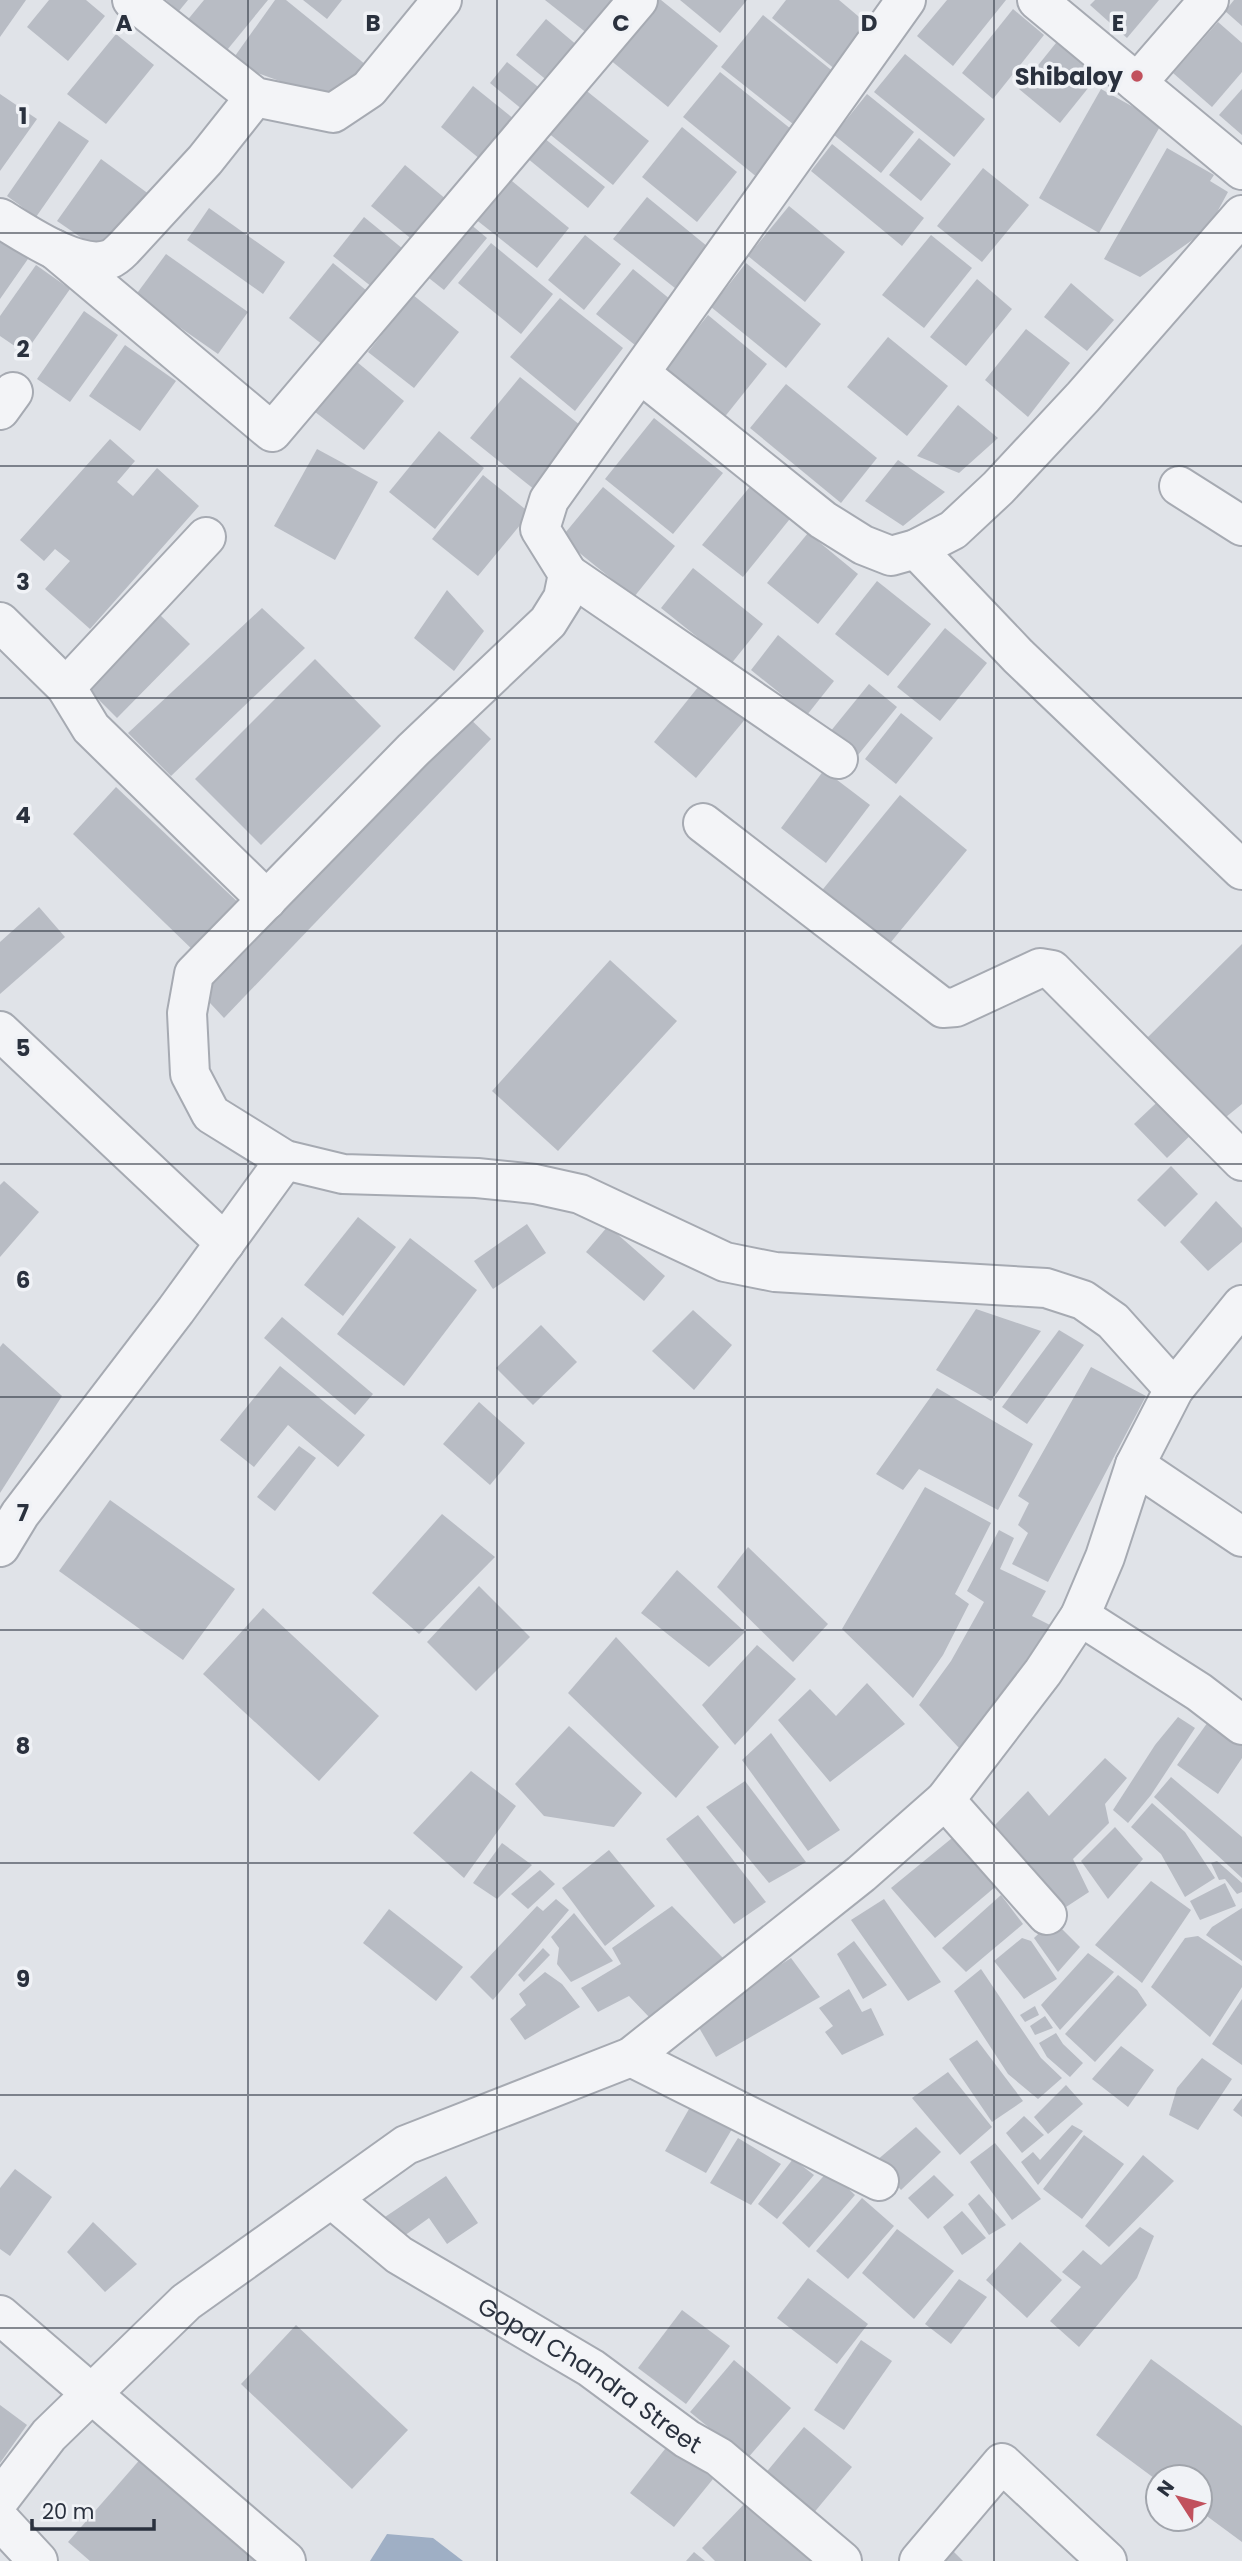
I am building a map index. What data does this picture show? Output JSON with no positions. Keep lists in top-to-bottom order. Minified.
{"streets":{"street":["Gopal Chandra Street"]},"places":["Shibaloy"],"scale_bar":"20 m","north":"top left","grid":{"columns":["A","B","C","D","E"],"rows":["1","2","3","4","5","6","7","8","9"]}}
